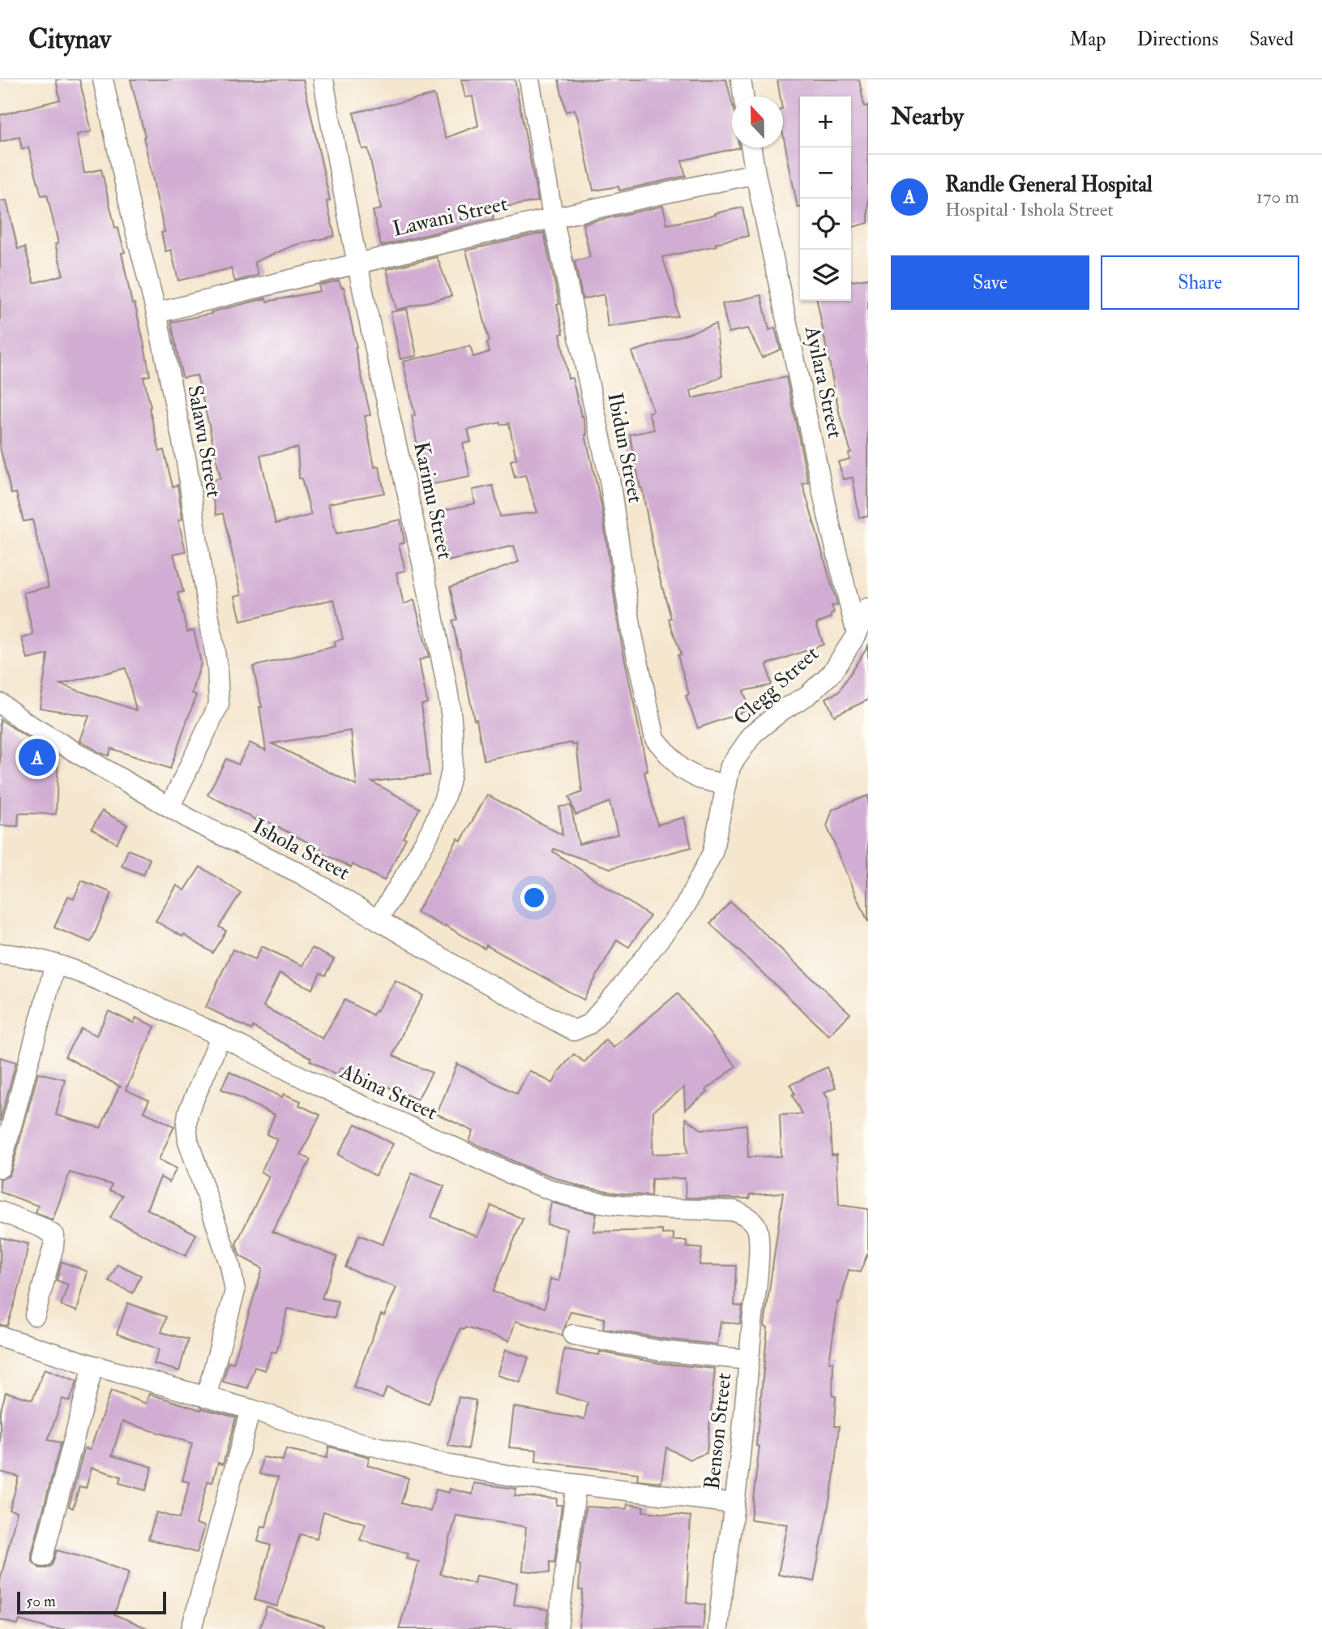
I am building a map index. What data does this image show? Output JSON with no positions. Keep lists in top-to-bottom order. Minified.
{"streets":{"street":["Lawani Street","Ayilara Street","Salawu Street","Ibidun Street","Karimu Street","Clegg Street","Ishola Street","Abina Street","Benson Street"]},"crossings":[["Lawani Street","Ayilara Street"],["Lawani Street","Salawu Street"],["Lawani Street","Ibidun Street"],["Lawani Street","Karimu Street"],["Ayilara Street","Clegg Street"],["Salawu Street","Ishola Street"],["Ibidun Street","Clegg Street"],["Karimu Street","Ishola Street"],["Clegg Street","Ishola Street"],["Abina Street","Benson Street"]],"scale_bar":"50 m","north":"top","page":{"header":"Citynav","nav":["Map","Directions","Saved"],"heading":"Nearby","map_buttons":["+","−"],"list":[{"mark":"A","name":"Randle General Hospital","note":"Hospital · Ishola Street","value":"170 m"}],"buttons":["Save","Share"],"pins":"A","scale":"50 m"}}
